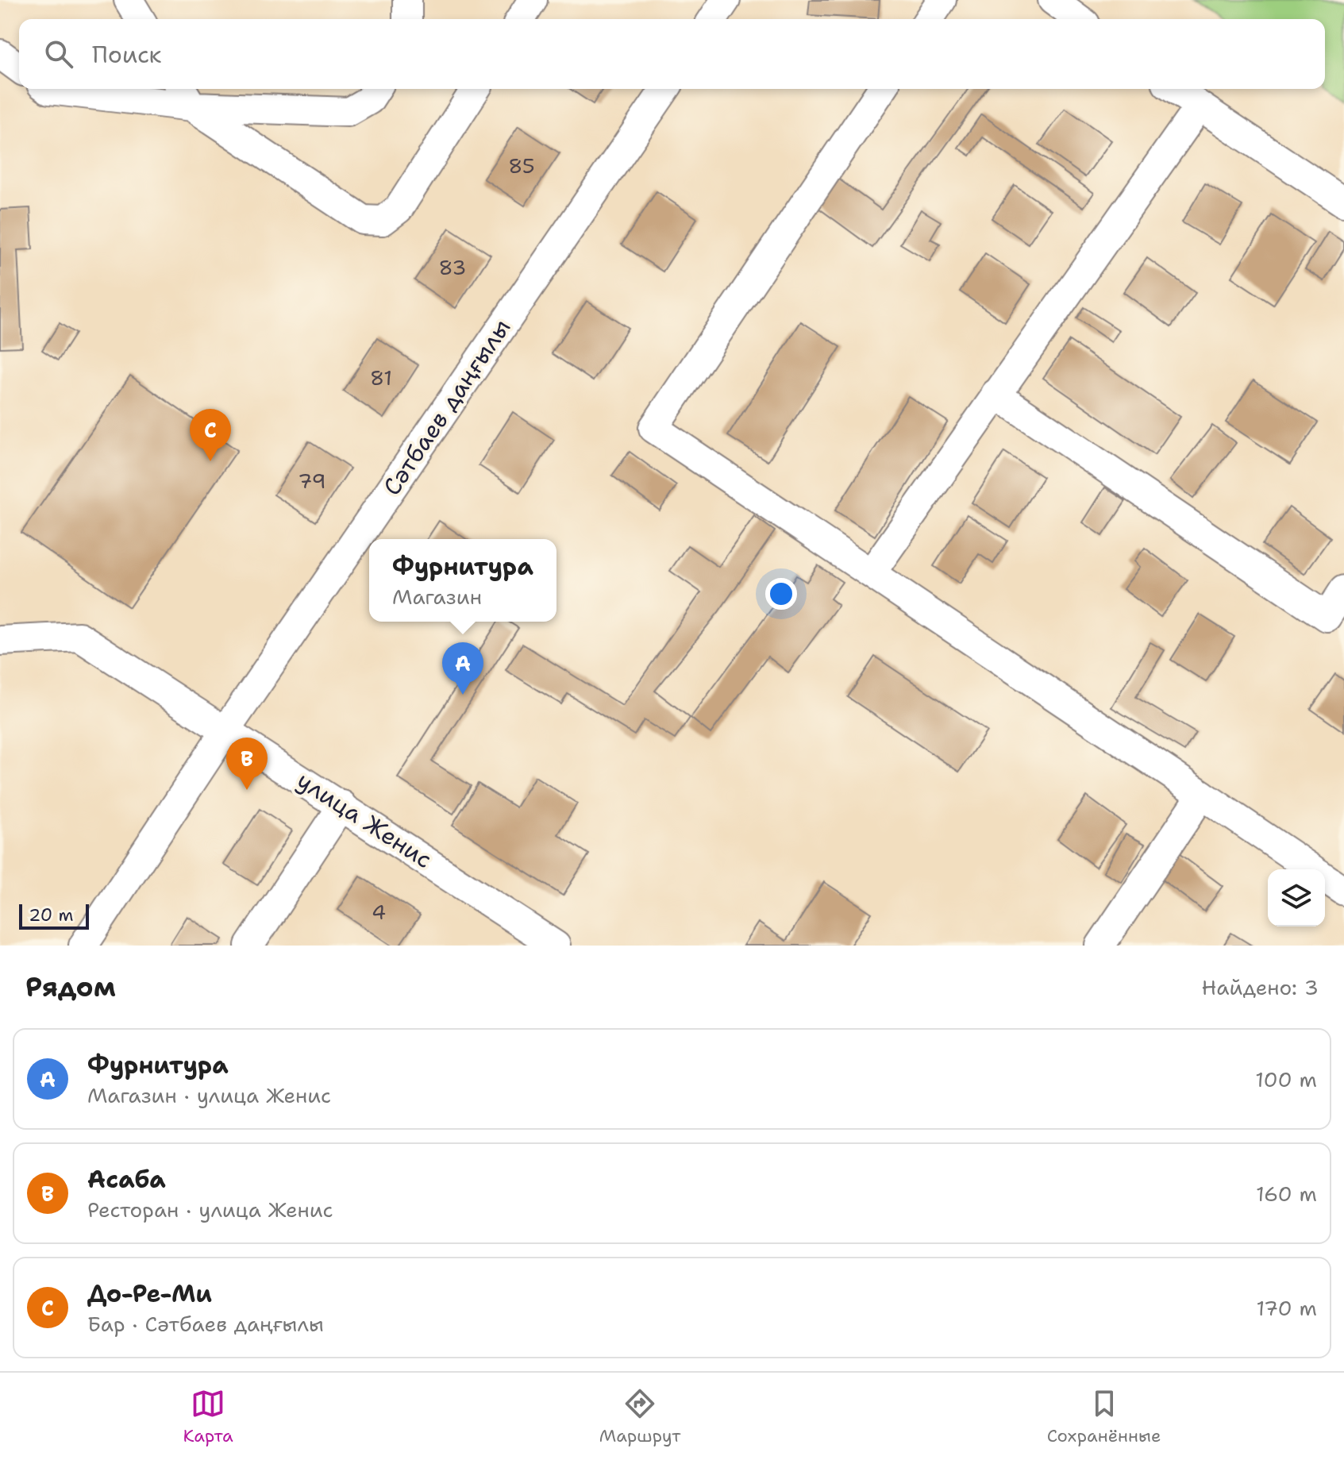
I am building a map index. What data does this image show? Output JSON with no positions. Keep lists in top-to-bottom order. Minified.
{"streets":{"street":["Сәтбаев даңғылы","улица Женис"]},"crossings":[["Сәтбаев даңғылы","улица Женис"]],"house_numbers":["85","83","81","79","4"],"scale_bar":"20 m","page":{"search":"Поиск","pins":["C","A","B"],"popup":["Фурнитура","Магазин"],"scale":"20 m","heading":["Рядом","Найдено: 3"],"list":[{"mark":"A","name":"Фурнитура","note":"Магазин · улица Женис","value":"100 m"},{"mark":"B","name":"Асаба","note":"Ресторан · улица Женис","value":"160 m"},{"mark":"C","name":"До-Ре-Ми","note":"Бар · Сәтбаев даңғылы","value":"170 m"}],"nav":["Карта","Маршрут","Сохранённые"]}}
